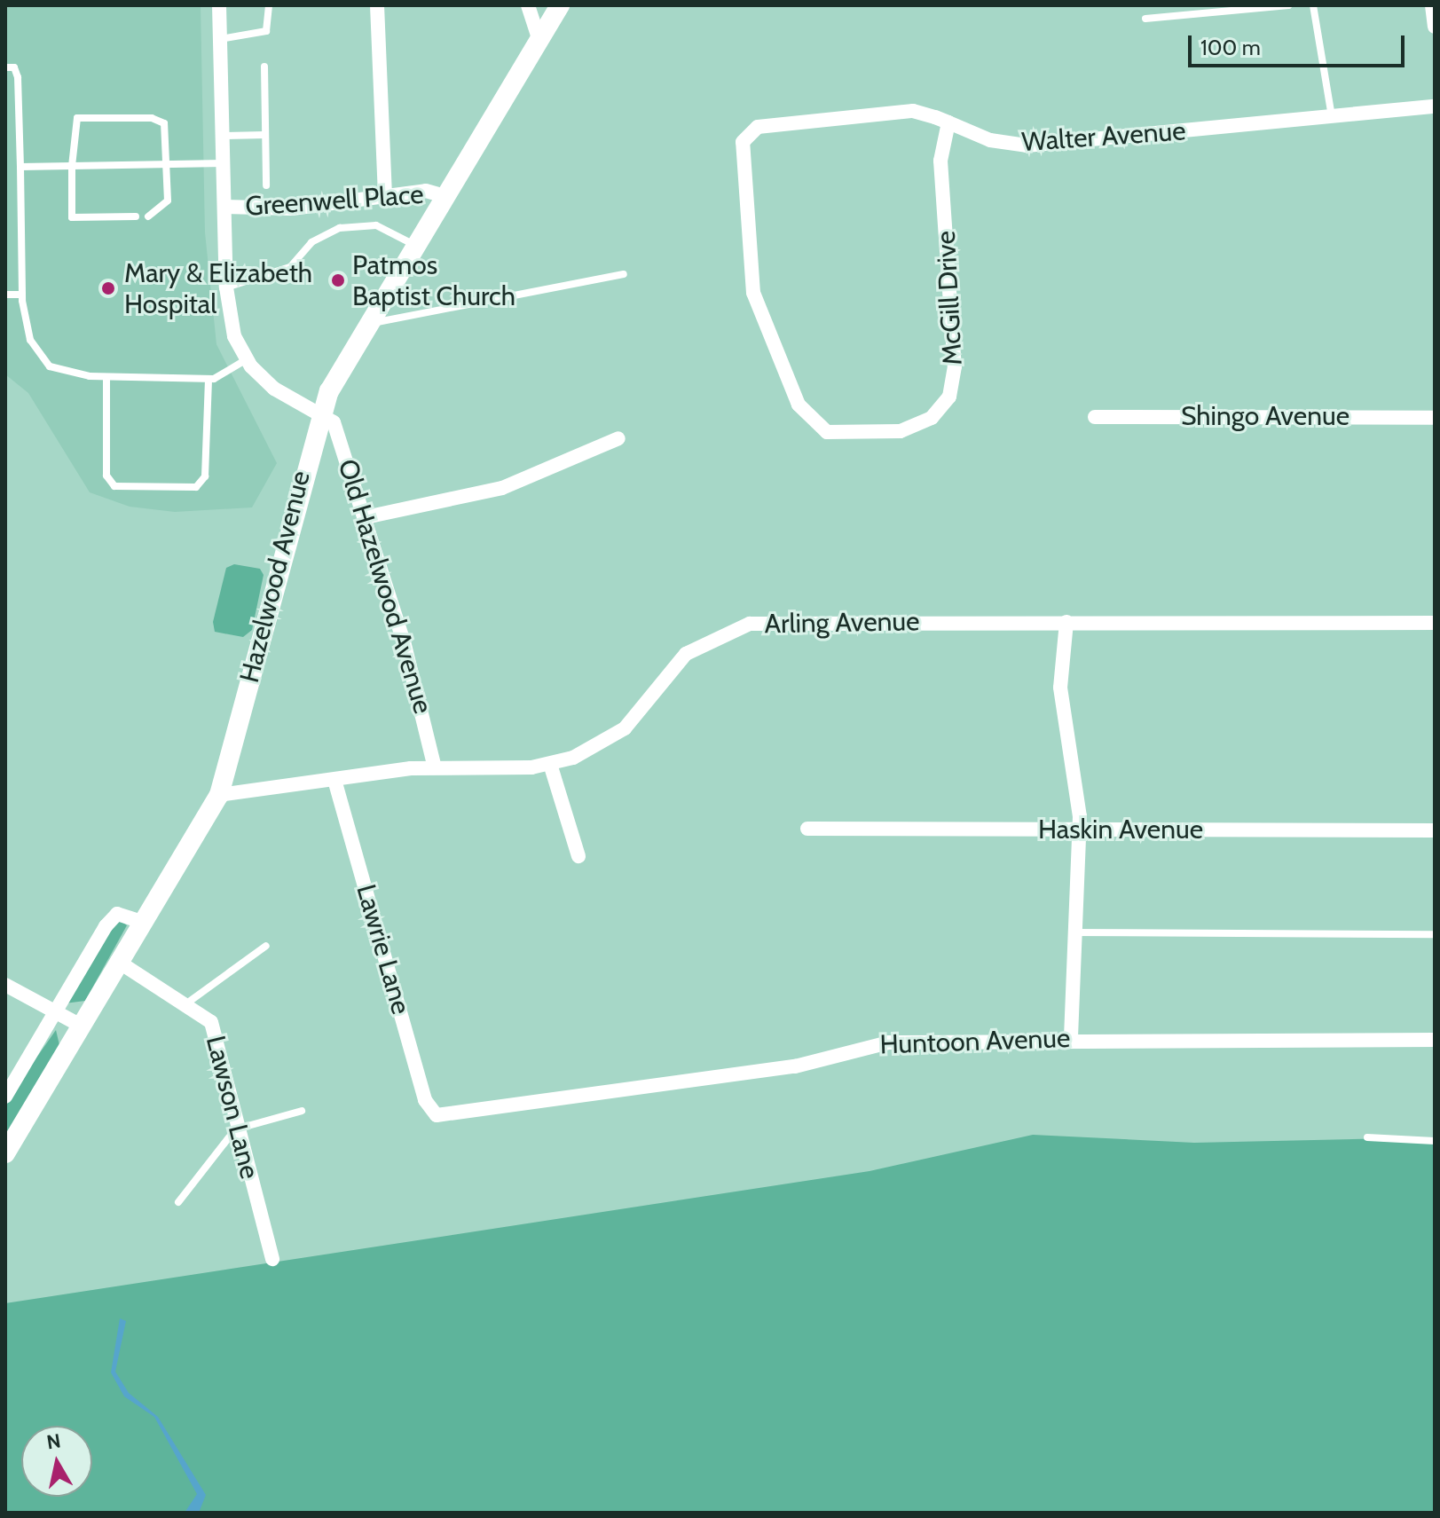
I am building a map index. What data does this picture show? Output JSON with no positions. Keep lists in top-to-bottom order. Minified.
{"streets":{"street":["Walter Avenue","Greenwell Place","McGill Drive","Shingo Avenue","Hazelwood Avenue","Old Hazelwood Avenue","Arling Avenue","Haskin Avenue","Lawrie Lane","Huntoon Avenue","Lawson Lane"]},"crossings":[["Walter Avenue","McGill Drive"],["Greenwell Place","Hazelwood Avenue"],["Hazelwood Avenue","Old Hazelwood Avenue"],["Hazelwood Avenue","Arling Avenue"],["Hazelwood Avenue","Lawson Lane"],["Old Hazelwood Avenue","Arling Avenue"],["Arling Avenue","Lawrie Lane"],["Lawrie Lane","Huntoon Avenue"]],"places":["Patmos Baptist Church","Mary & Elizabeth Hospital"],"scale_bar":"100 m","north":"top"}
